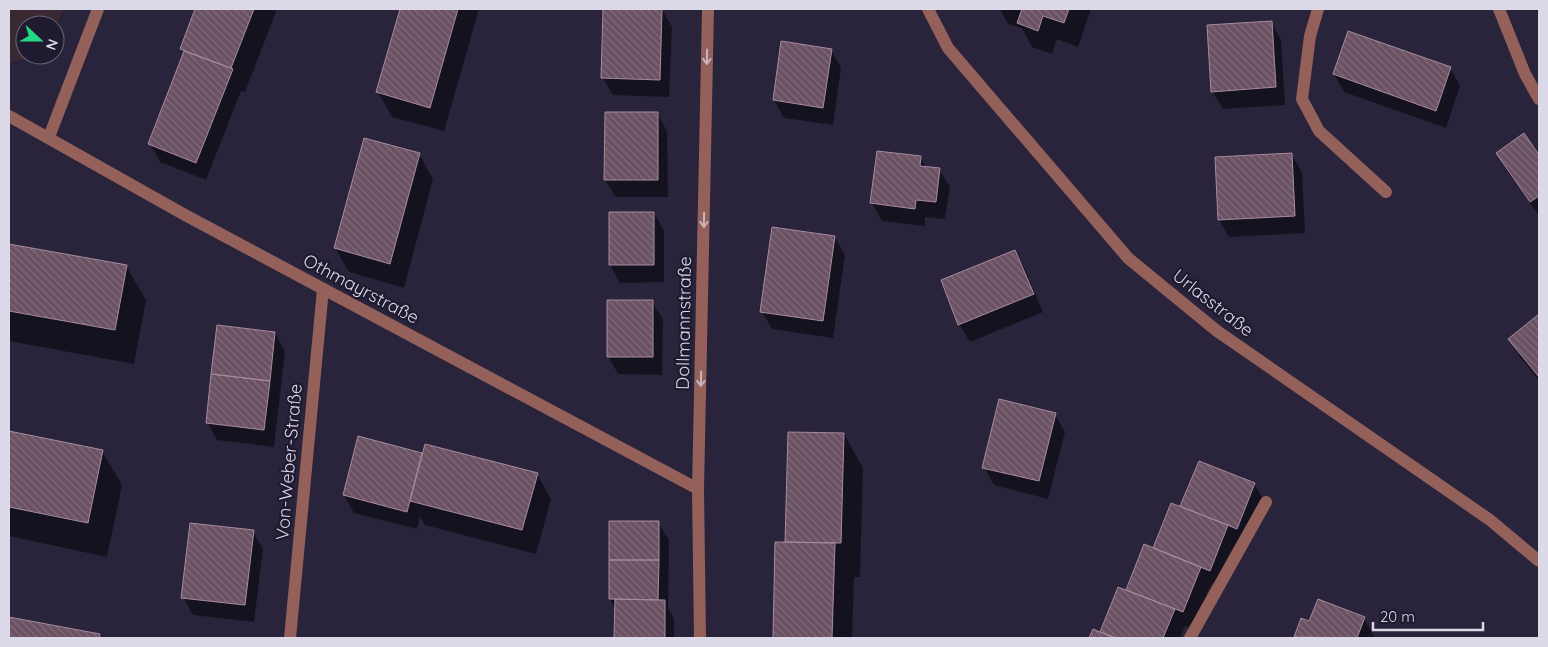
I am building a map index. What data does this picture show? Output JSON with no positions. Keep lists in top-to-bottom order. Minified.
{"streets":{"street":["Othmayrstraße","Urlasstraße","Dollmannstraße","Von-Weber-Straße"]},"crossings":[["Othmayrstraße","Dollmannstraße"],["Othmayrstraße","Von-Weber-Straße"]],"one_way":["Dollmannstraße"],"scale_bar":"20 m","north":"right"}
